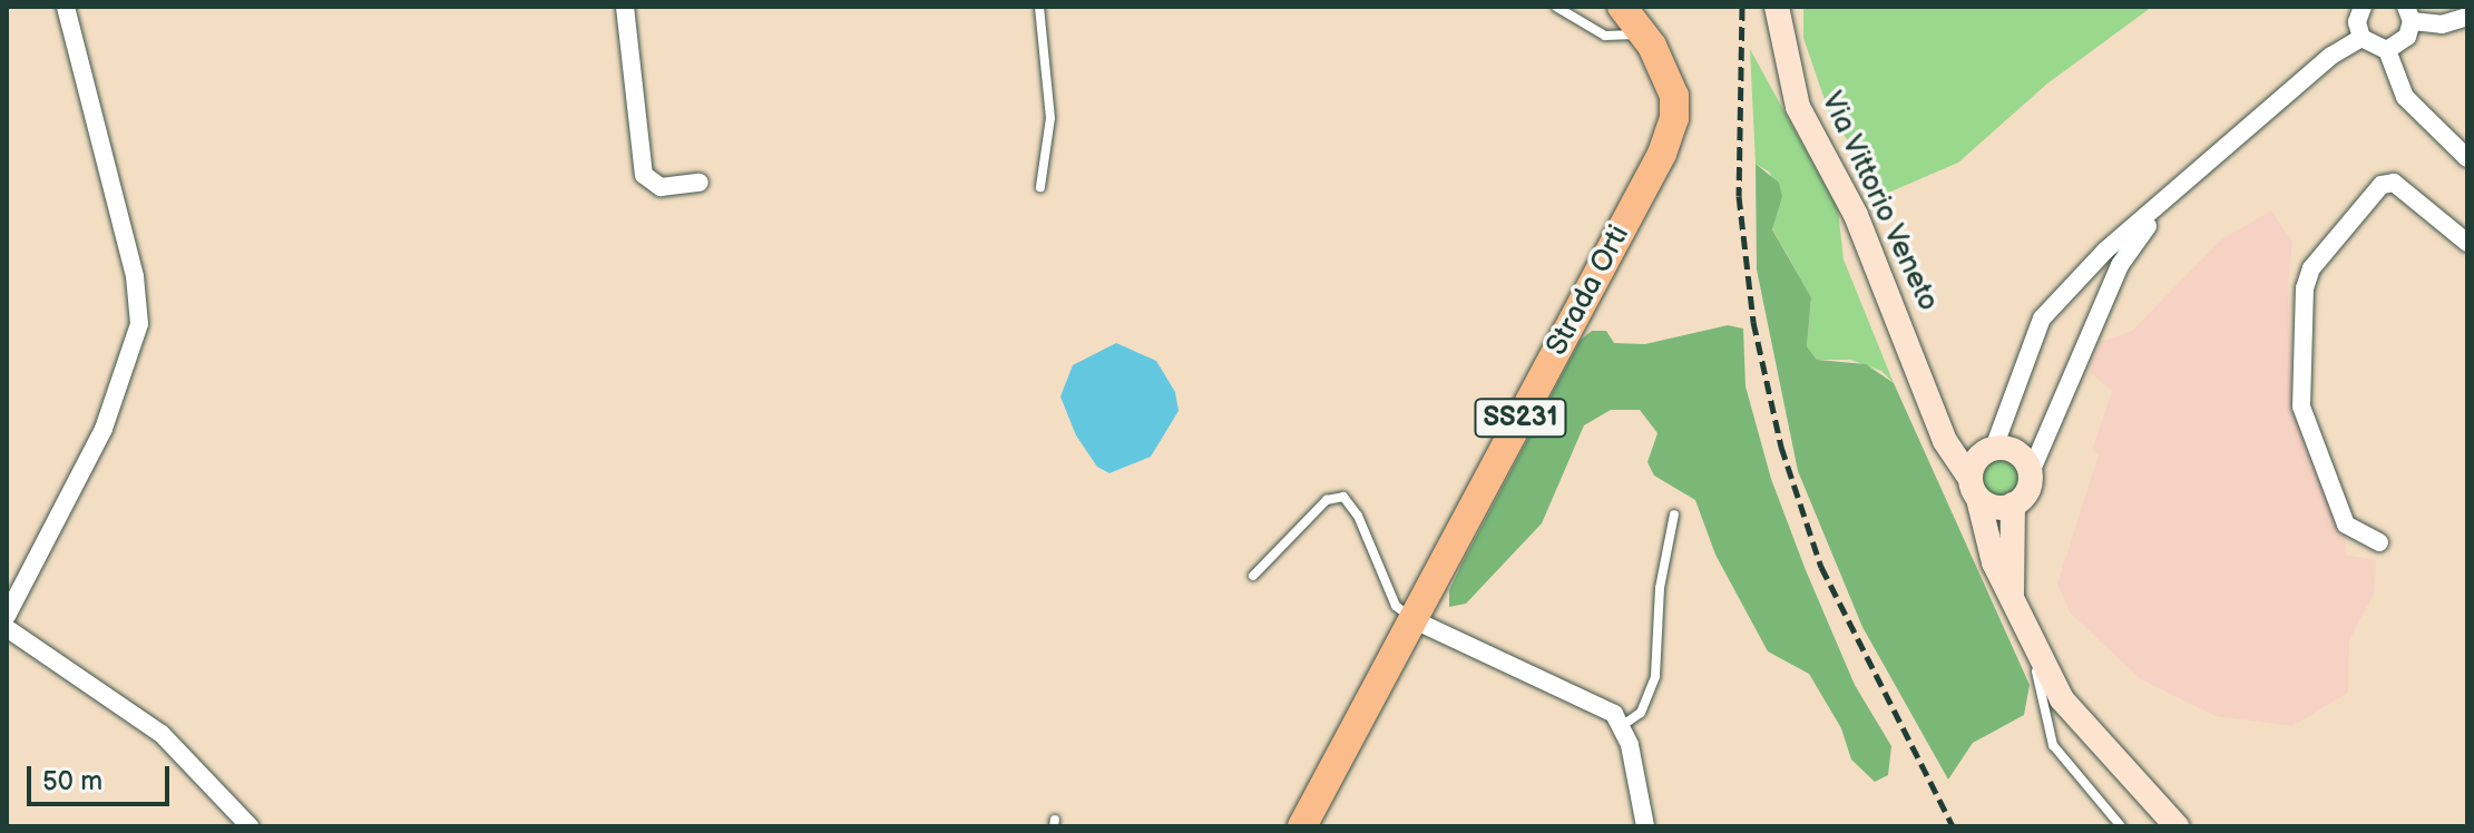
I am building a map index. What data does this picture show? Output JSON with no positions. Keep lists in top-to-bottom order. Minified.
{"streets":{"main road":["Via Vittorio Veneto","Strada Orti","SS231"]},"scale_bar":"50 m"}
